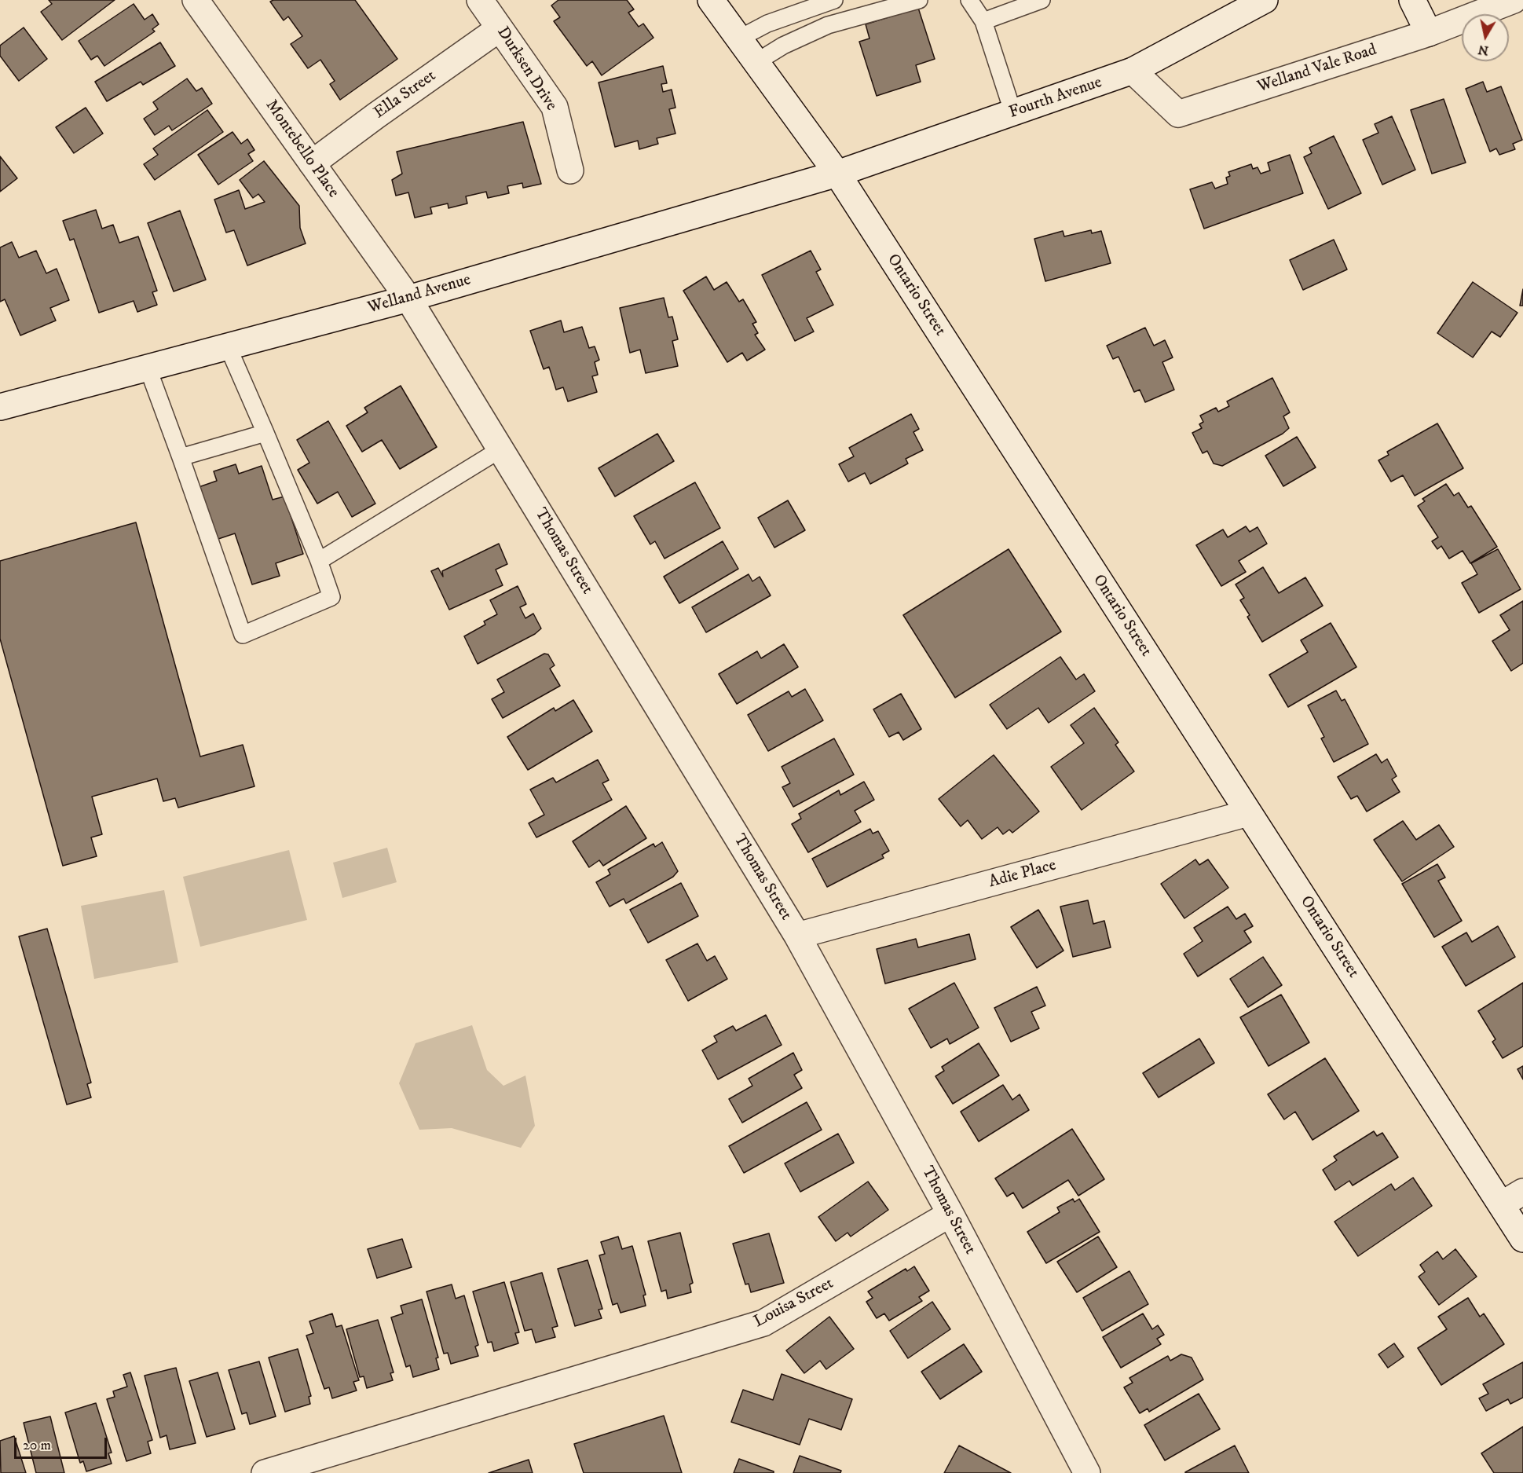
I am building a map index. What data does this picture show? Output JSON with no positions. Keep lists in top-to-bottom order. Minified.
{"streets":{"street":["Durksen Drive","Welland Vale Road","Ella Street","Fourth Avenue","Montebello Place","Welland Avenue","Ontario Street","Thomas Street","Adie Place","Louisa Street"]},"crossings":[["Durksen Drive","Ella Street"],["Welland Vale Road","Fourth Avenue"],["Ella Street","Montebello Place"],["Fourth Avenue","Welland Avenue"],["Fourth Avenue","Ontario Street"],["Montebello Place","Welland Avenue"],["Montebello Place","Thomas Street"],["Welland Avenue","Ontario Street"],["Welland Avenue","Thomas Street"],["Ontario Street","Adie Place"],["Thomas Street","Adie Place"],["Thomas Street","Louisa Street"]],"scale_bar":"20 m","north":"bottom"}
